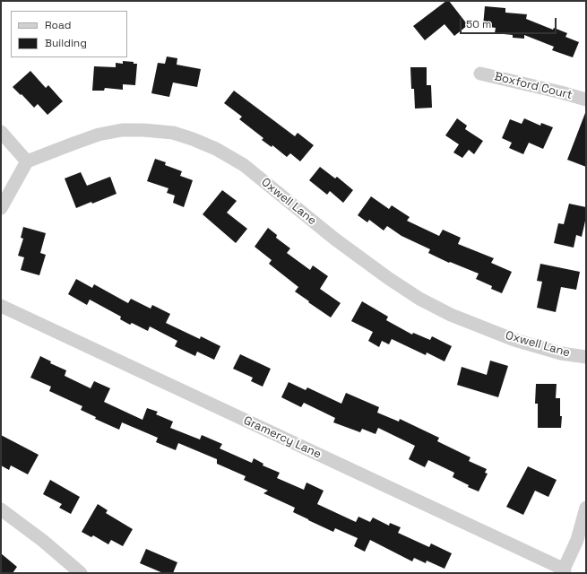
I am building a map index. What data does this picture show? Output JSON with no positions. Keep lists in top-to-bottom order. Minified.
{"streets":{"street":["Boxford Court","Oxwell Lane","Gramercy Lane"]},"legend":["Road","Building"],"scale_bar":"50 m"}
